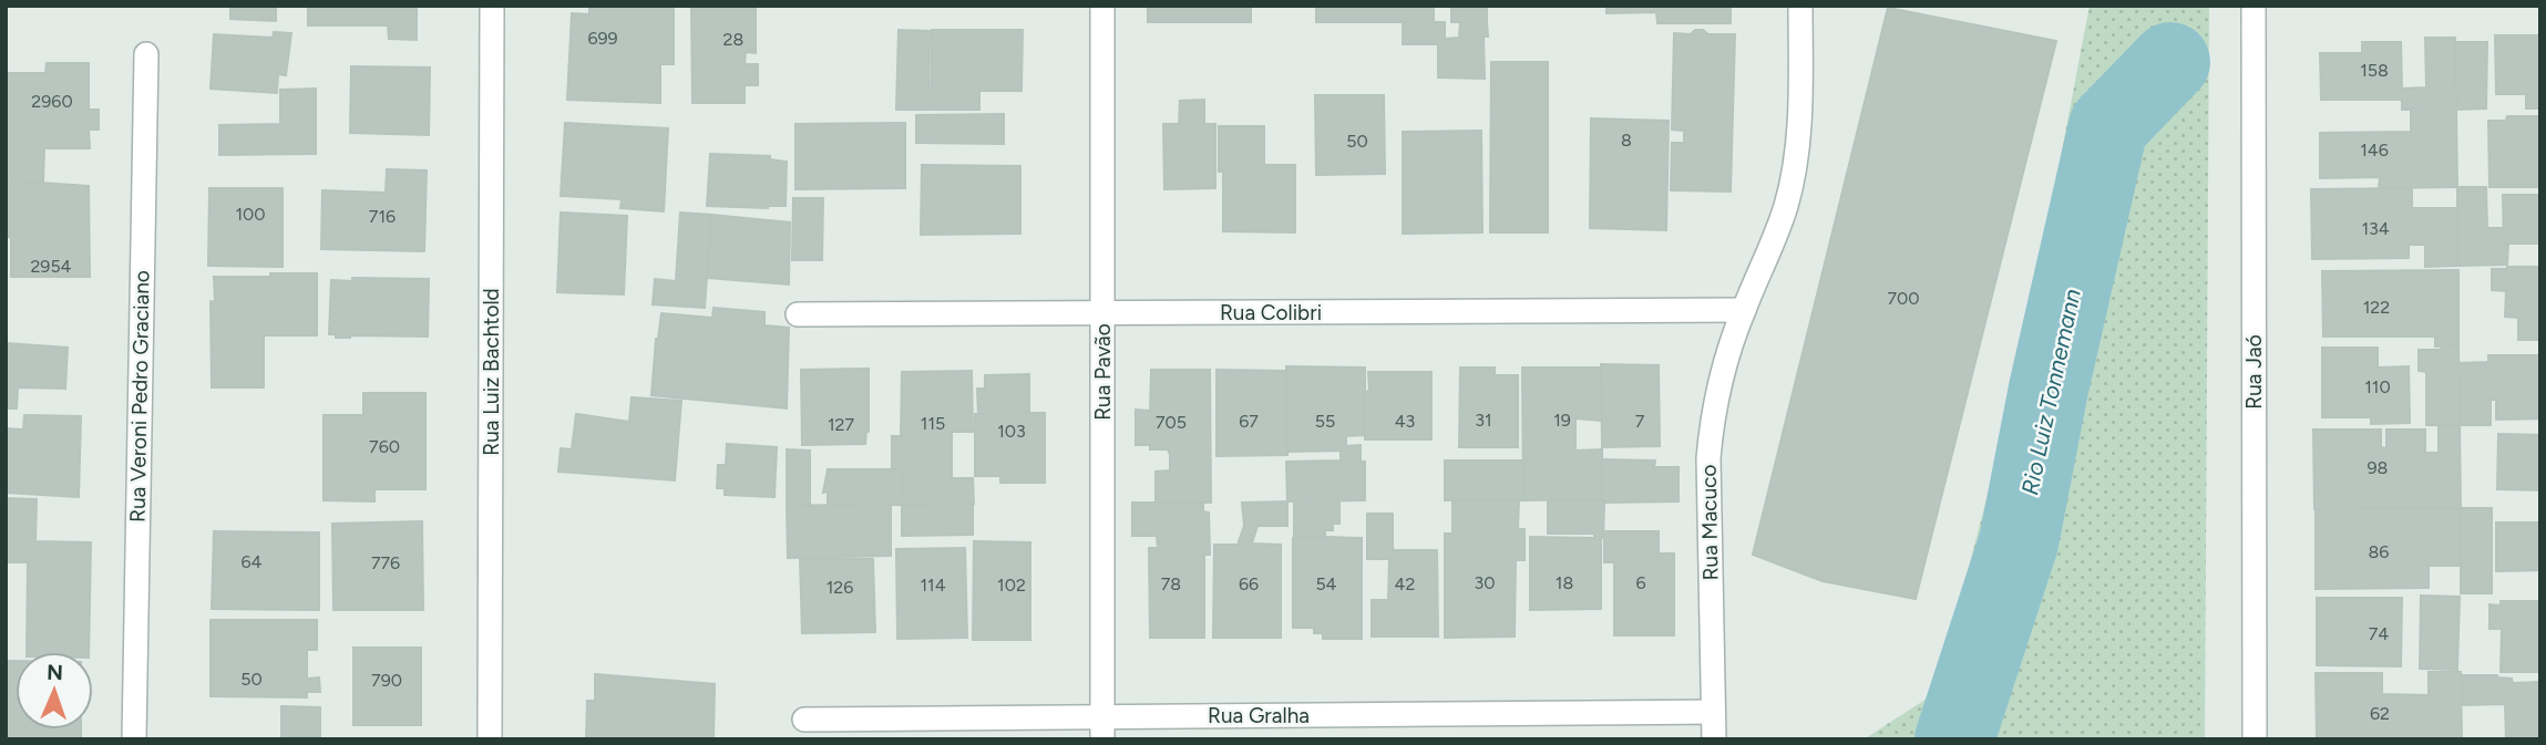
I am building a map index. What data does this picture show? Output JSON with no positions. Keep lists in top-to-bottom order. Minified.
{"streets":{"street":["Rua Colibri","Rua Luiz Bachtold","Rua Pavão","Rua Jaó","Rua Veroni Pedro Graciano","Rua Macuco","Rua Gralha"]},"crossings":[["Rua Colibri","Rua Pavão"],["Rua Colibri","Rua Macuco"],["Rua Pavão","Rua Gralha"],["Rua Macuco","Rua Gralha"]],"water":["Rio Luiz Tonnemann"],"house_numbers":["699","28","158","2960","8","50","146","100","716","134","2954","700","122","110","31","19","67","55","43","7","705","115","127","103","760","98","86","64","776","30","18","6","78","66","54","42","114","102","126","74","50","790","62"],"north":"top"}
